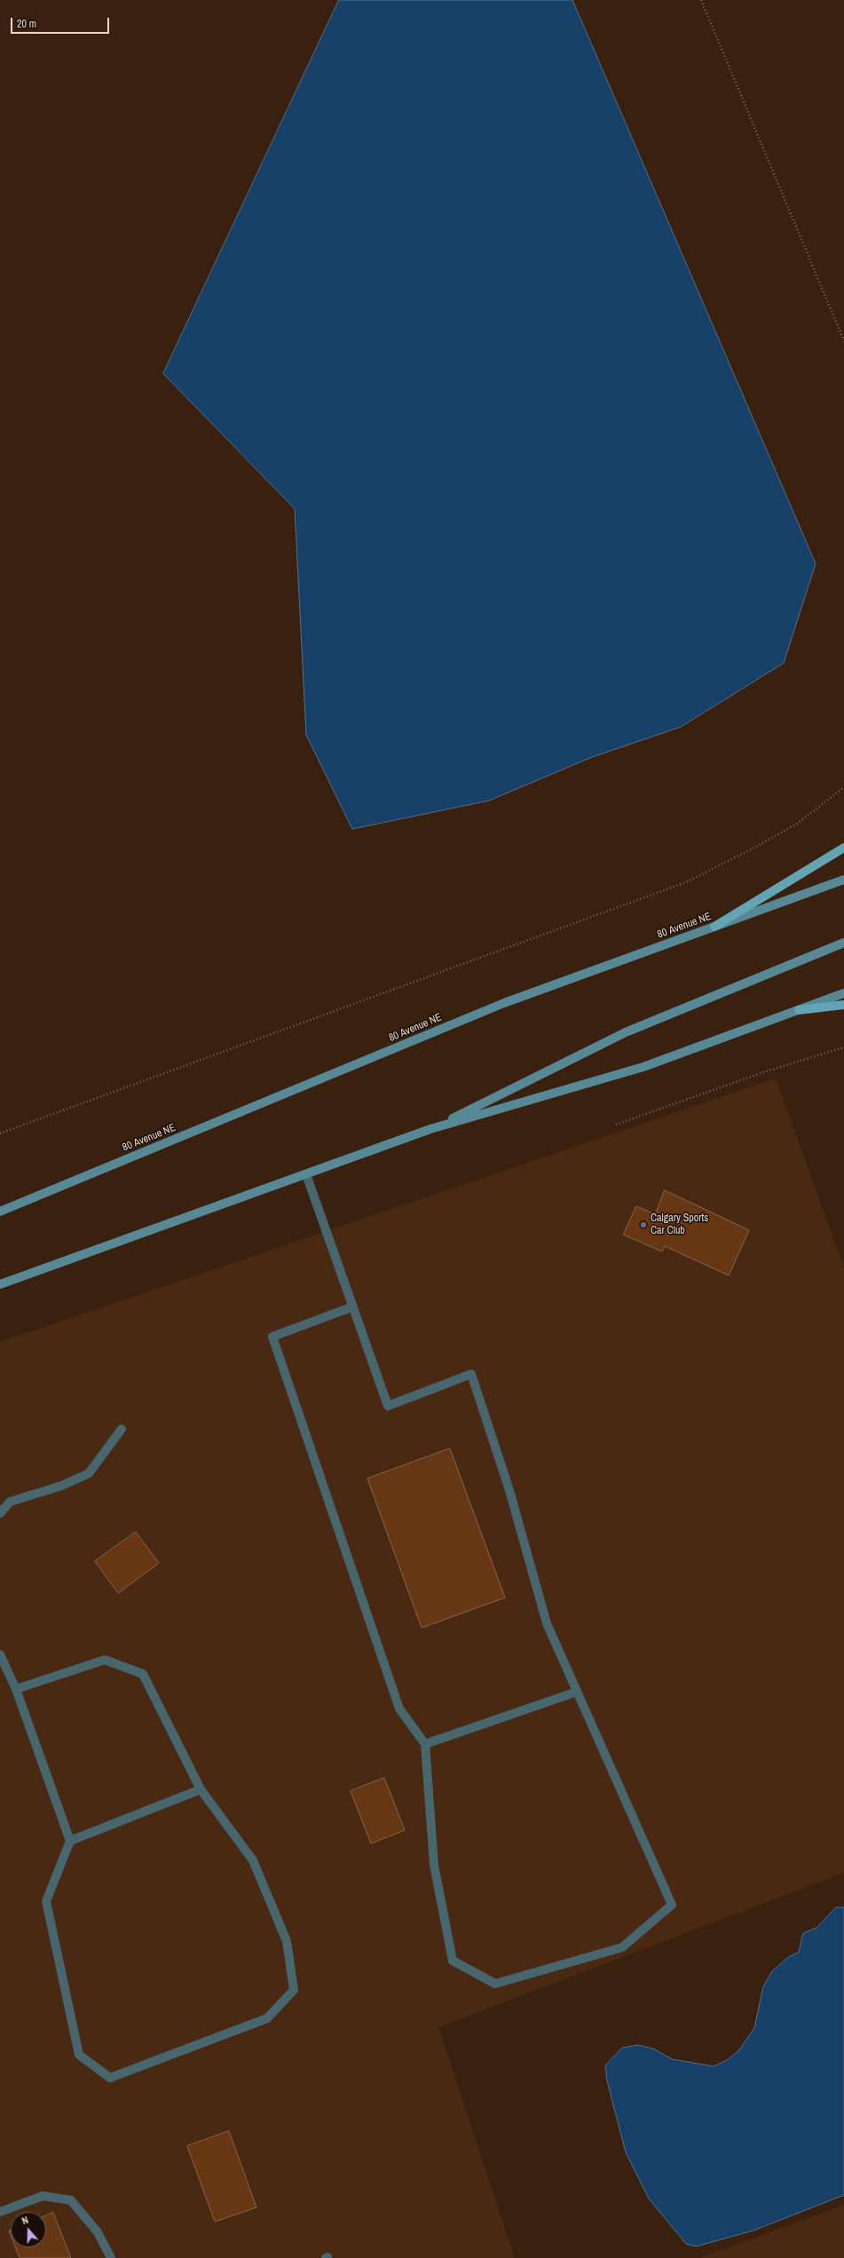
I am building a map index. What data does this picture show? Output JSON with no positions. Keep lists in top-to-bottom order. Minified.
{"streets":{"street":["80 Avenue NE"]},"places":["Calgary Sports Car Club"],"scale_bar":"20 m","north":"top"}
